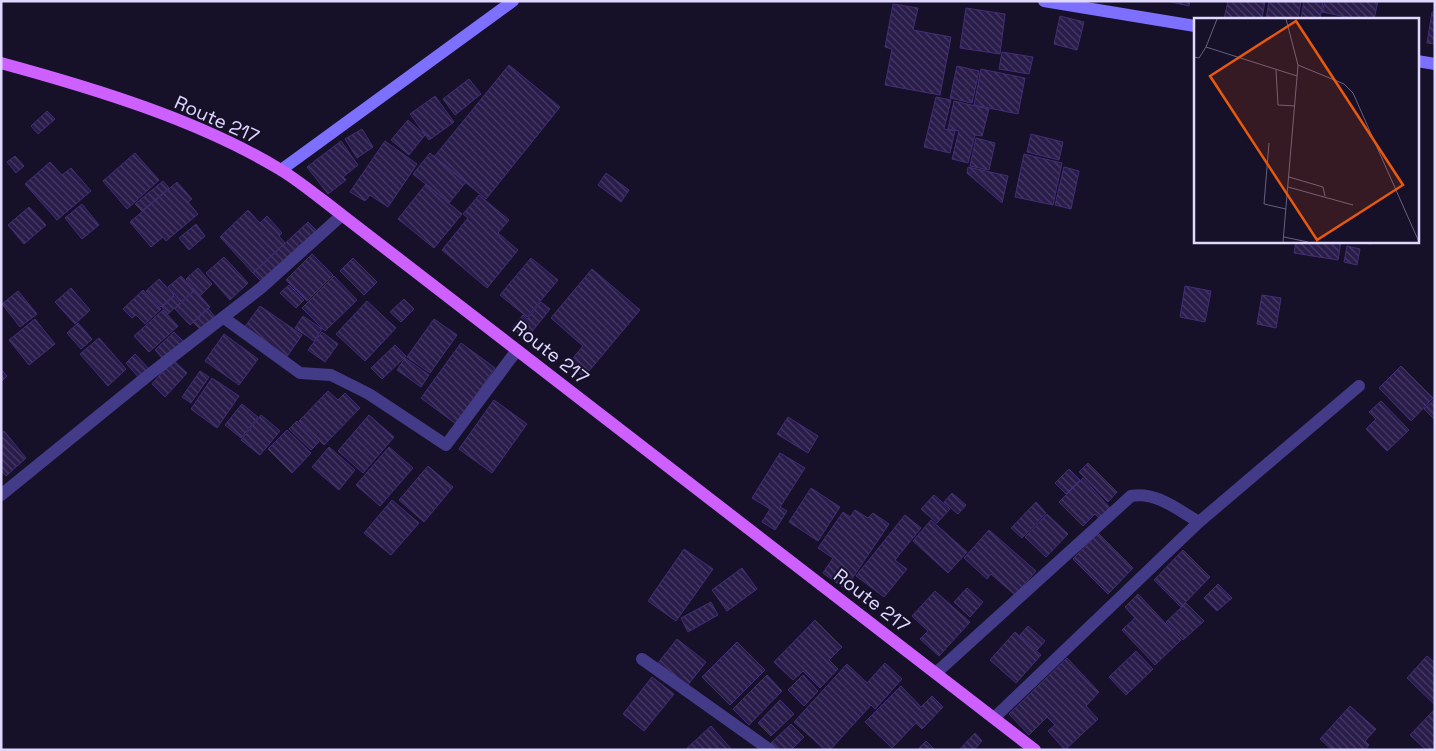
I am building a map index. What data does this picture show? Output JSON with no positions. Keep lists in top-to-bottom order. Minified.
{"streets":{"main road":["Route 217"]}}
